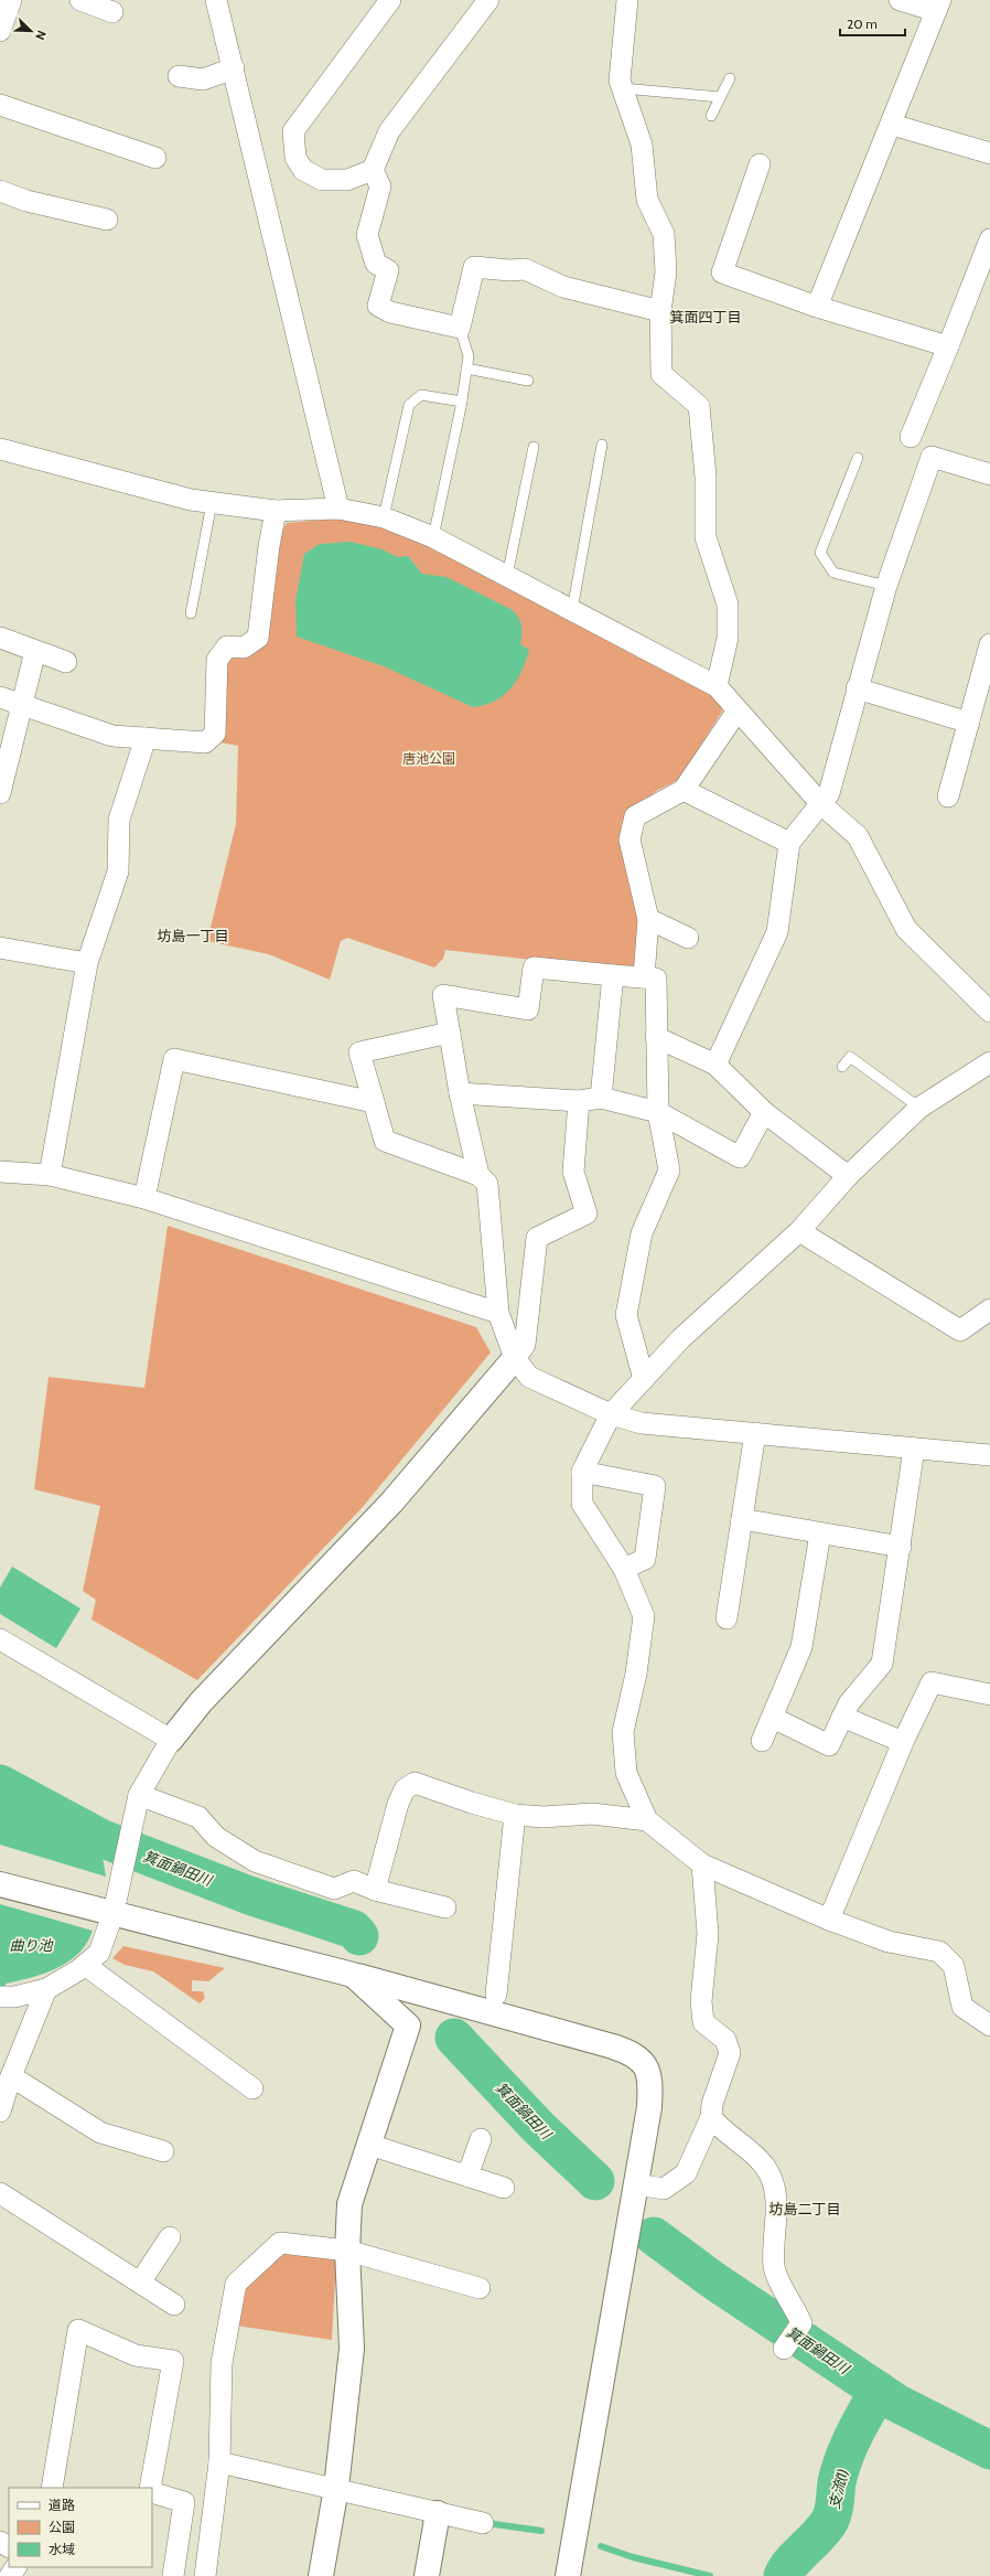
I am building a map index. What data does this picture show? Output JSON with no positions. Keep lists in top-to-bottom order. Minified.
{"districts":["箕面四丁目","坊島一丁目","坊島二丁目"],"water":["箕面鍋田川","曲り池","支流(1)"],"parks":["唐池公園"],"legend":["道路","公園","水域"],"scale_bar":"20 m","north":"bottom right"}
